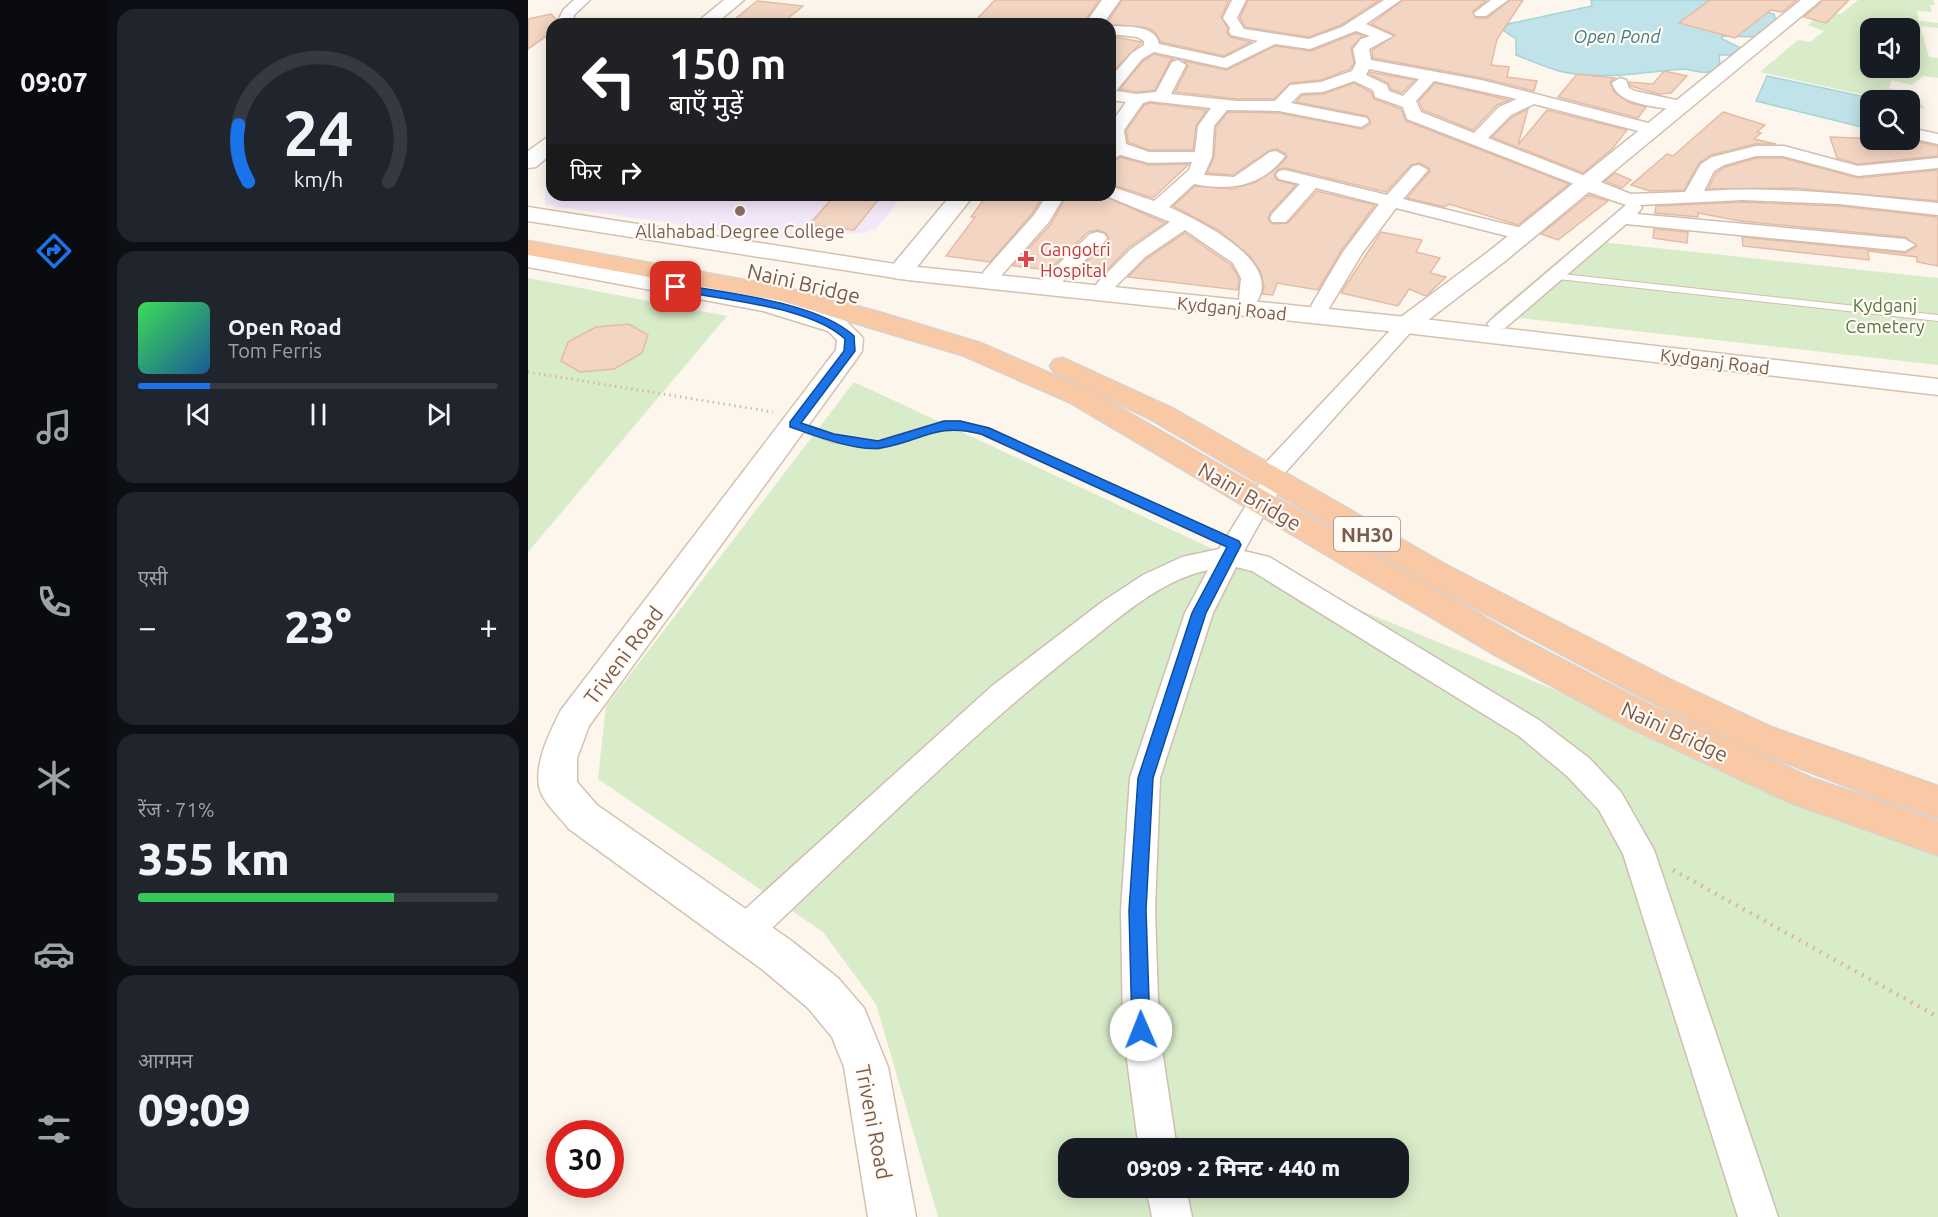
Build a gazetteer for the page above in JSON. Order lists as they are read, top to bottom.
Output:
{
  "streets": {
    "highway": ["Naini Bridge", "NH30"],
    "main road": ["Kydganj Road", "Triveni Road"]
  },
  "water": ["Open Pond"],
  "parks": ["Kydganj Cemetery"],
  "places": {
    "other": ["Allahabad Degree College"],
    "health": ["Gangotri Hospital"]
  },
  "page": {
    "tabs": "09:07",
    "turn": ["150 m", "बाएँ मुड़ें"],
    "then": "फिर",
    "song": ["Open Road", "Tom Ferris"],
    "tile": [
      "एसी",
      ["रेंज · 71%", "355 km"],
      ["आगमन", "09:09"]
    ],
    "heat": ["−", "23°", "+"],
    "limit": "30",
    "trip": "09:09 · 2 मिनट · 440 m",
    "gauge": ["24", "km/h"]
  }
}
